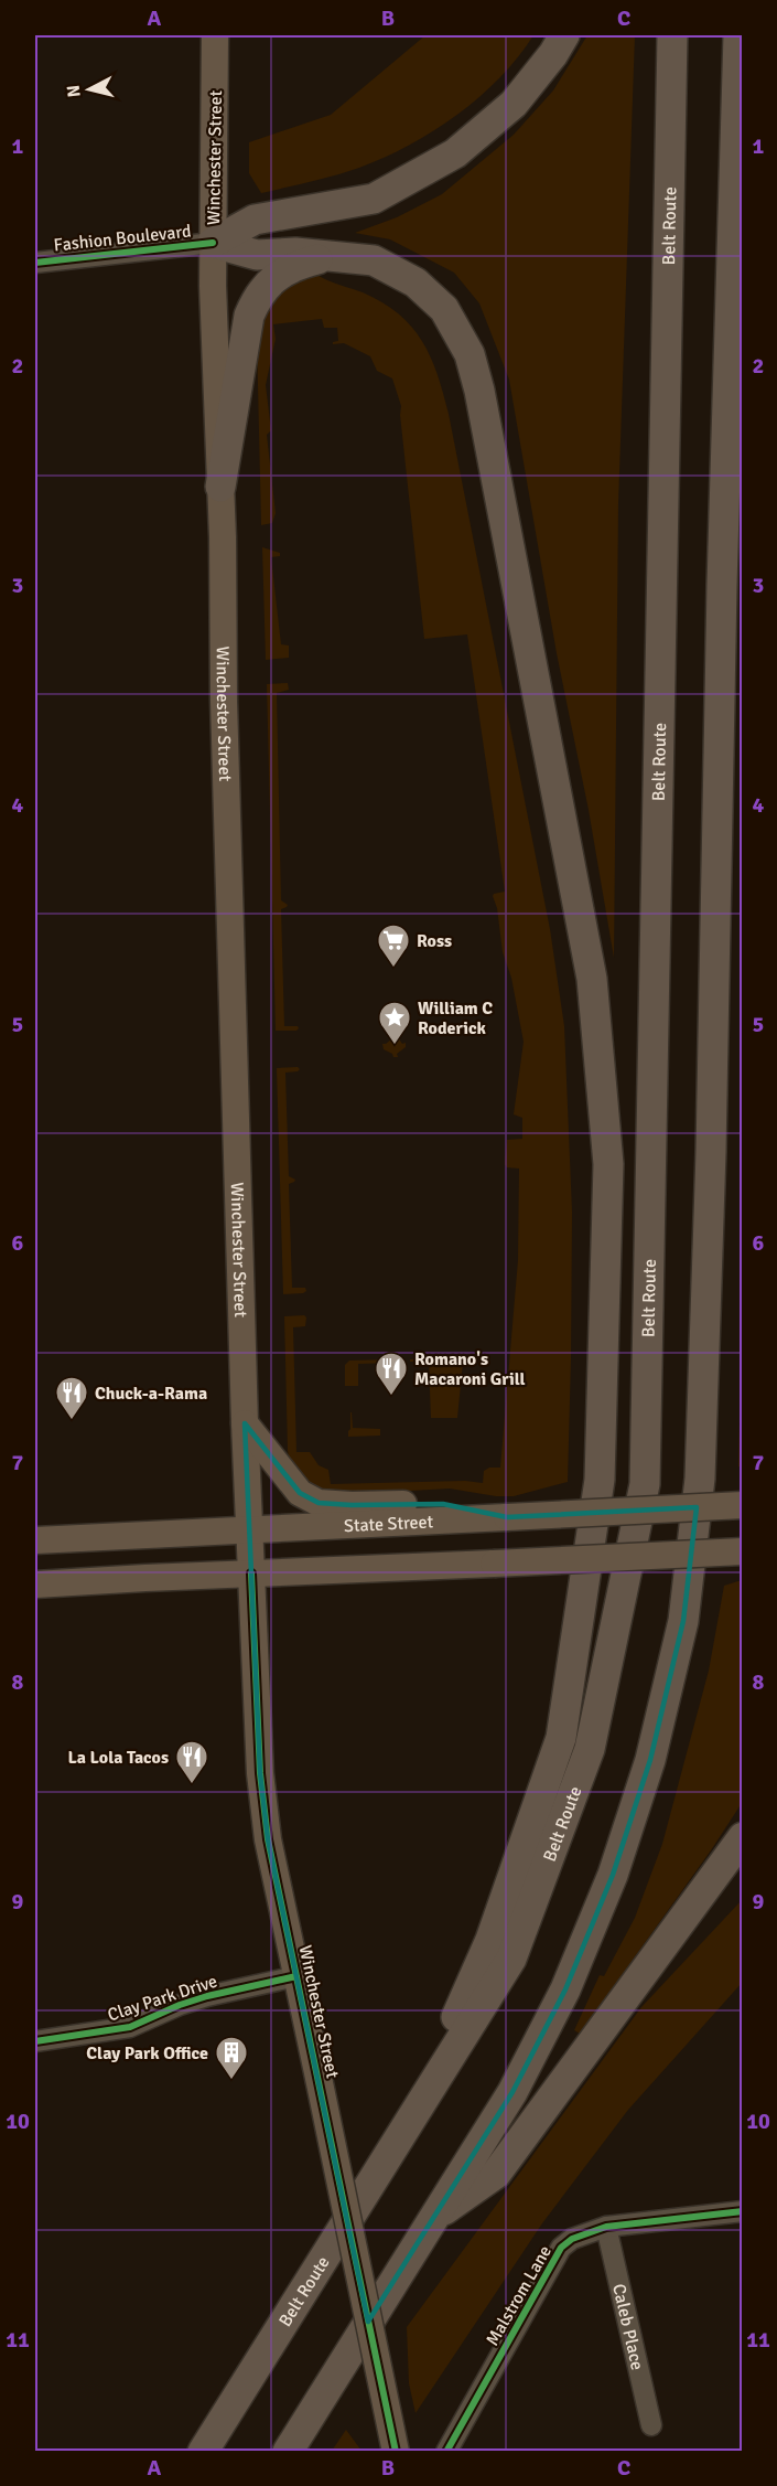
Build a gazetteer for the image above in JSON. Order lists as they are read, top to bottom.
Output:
{
  "streets": {
    "highway": ["Belt Route"],
    "main road": ["Winchester Street", "State Street"],
    "street": [
      "Fashion Boulevard",
      "Clay Park Drive",
      "Malstrom Lane",
      "Caleb Place"
    ]
  },
  "crossings": [
    ["Winchester Street", "Fashion Boulevard"],
    ["Winchester Street", "State Street"],
    ["Winchester Street", "Clay Park Drive"],
    ["Malstrom Lane", "Caleb Place"]
  ],
  "places": {
    "supermarket": ["Ross"],
    "place": ["William C Roderick"],
    "restaurant": ["Romano's Macaroni Grill", "Chuck-a-Rama", "La Lola Tacos"],
    "building": ["Clay Park Office"]
  },
  "north": "left",
  "grid": {
    "columns": ["A", "B", "C"],
    "rows": [
      "1",
      "2",
      "3",
      "4",
      "5",
      "6",
      "7",
      "8",
      "9",
      "10",
      "11"
    ]
  }
}
